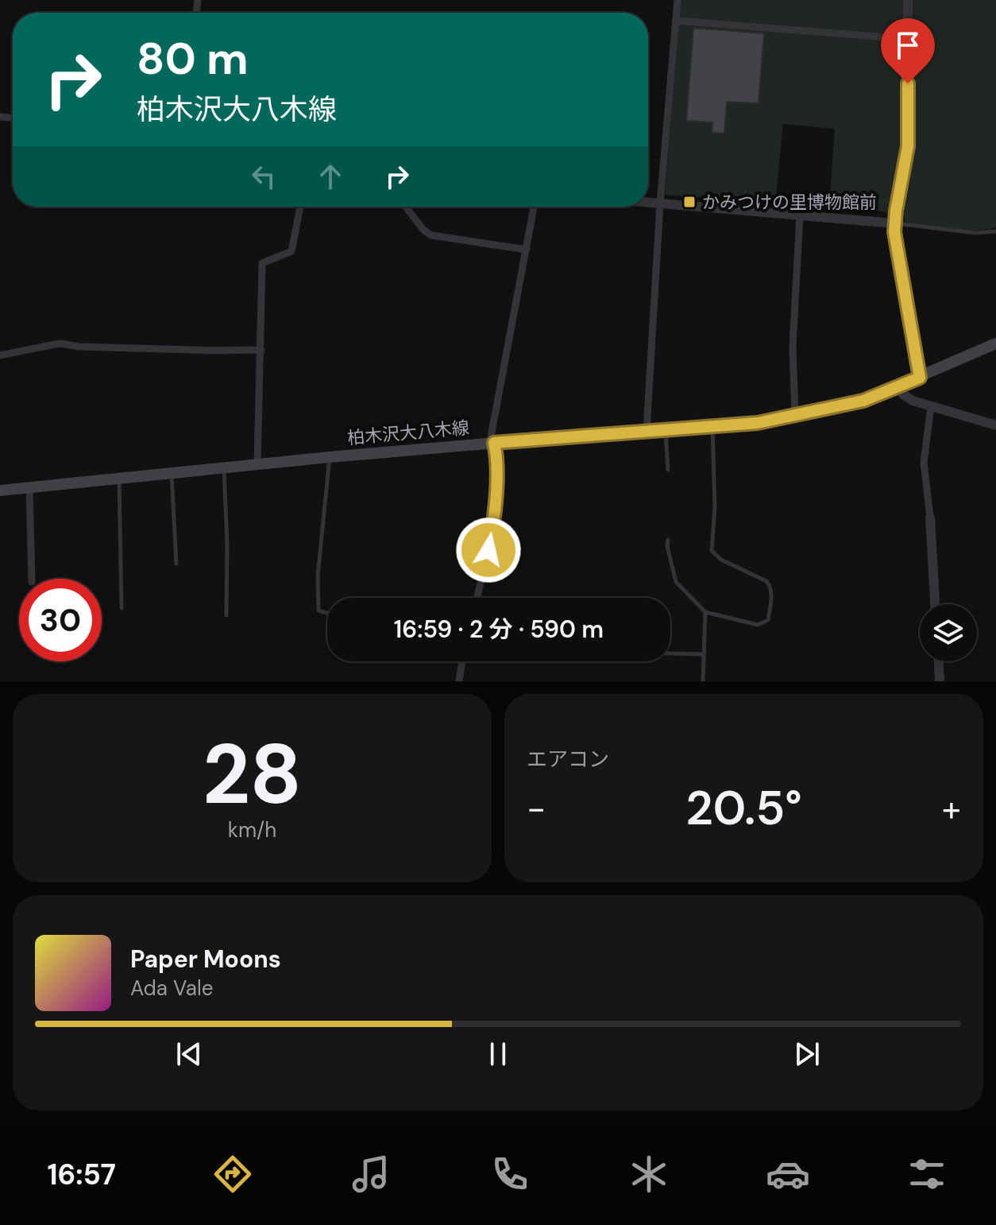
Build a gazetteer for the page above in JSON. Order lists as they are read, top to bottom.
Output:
{
  "streets": {
    "main road": ["柏木沢大八木線"]
  },
  "places": {
    "transit": ["かみつけの里博物館前"]
  },
  "page": {
    "turn": ["80 m", "柏木沢大八木線"],
    "limit": "30",
    "trip": "16:59 · 2 分 · 590 m",
    "tile": [
      ["28", "km/h"],
      "エアコン"
    ],
    "heat": ["−", "20.5°", "+"],
    "song": ["Paper Moons", "Ada Vale"],
    "tabs": "16:57"
  }
}
